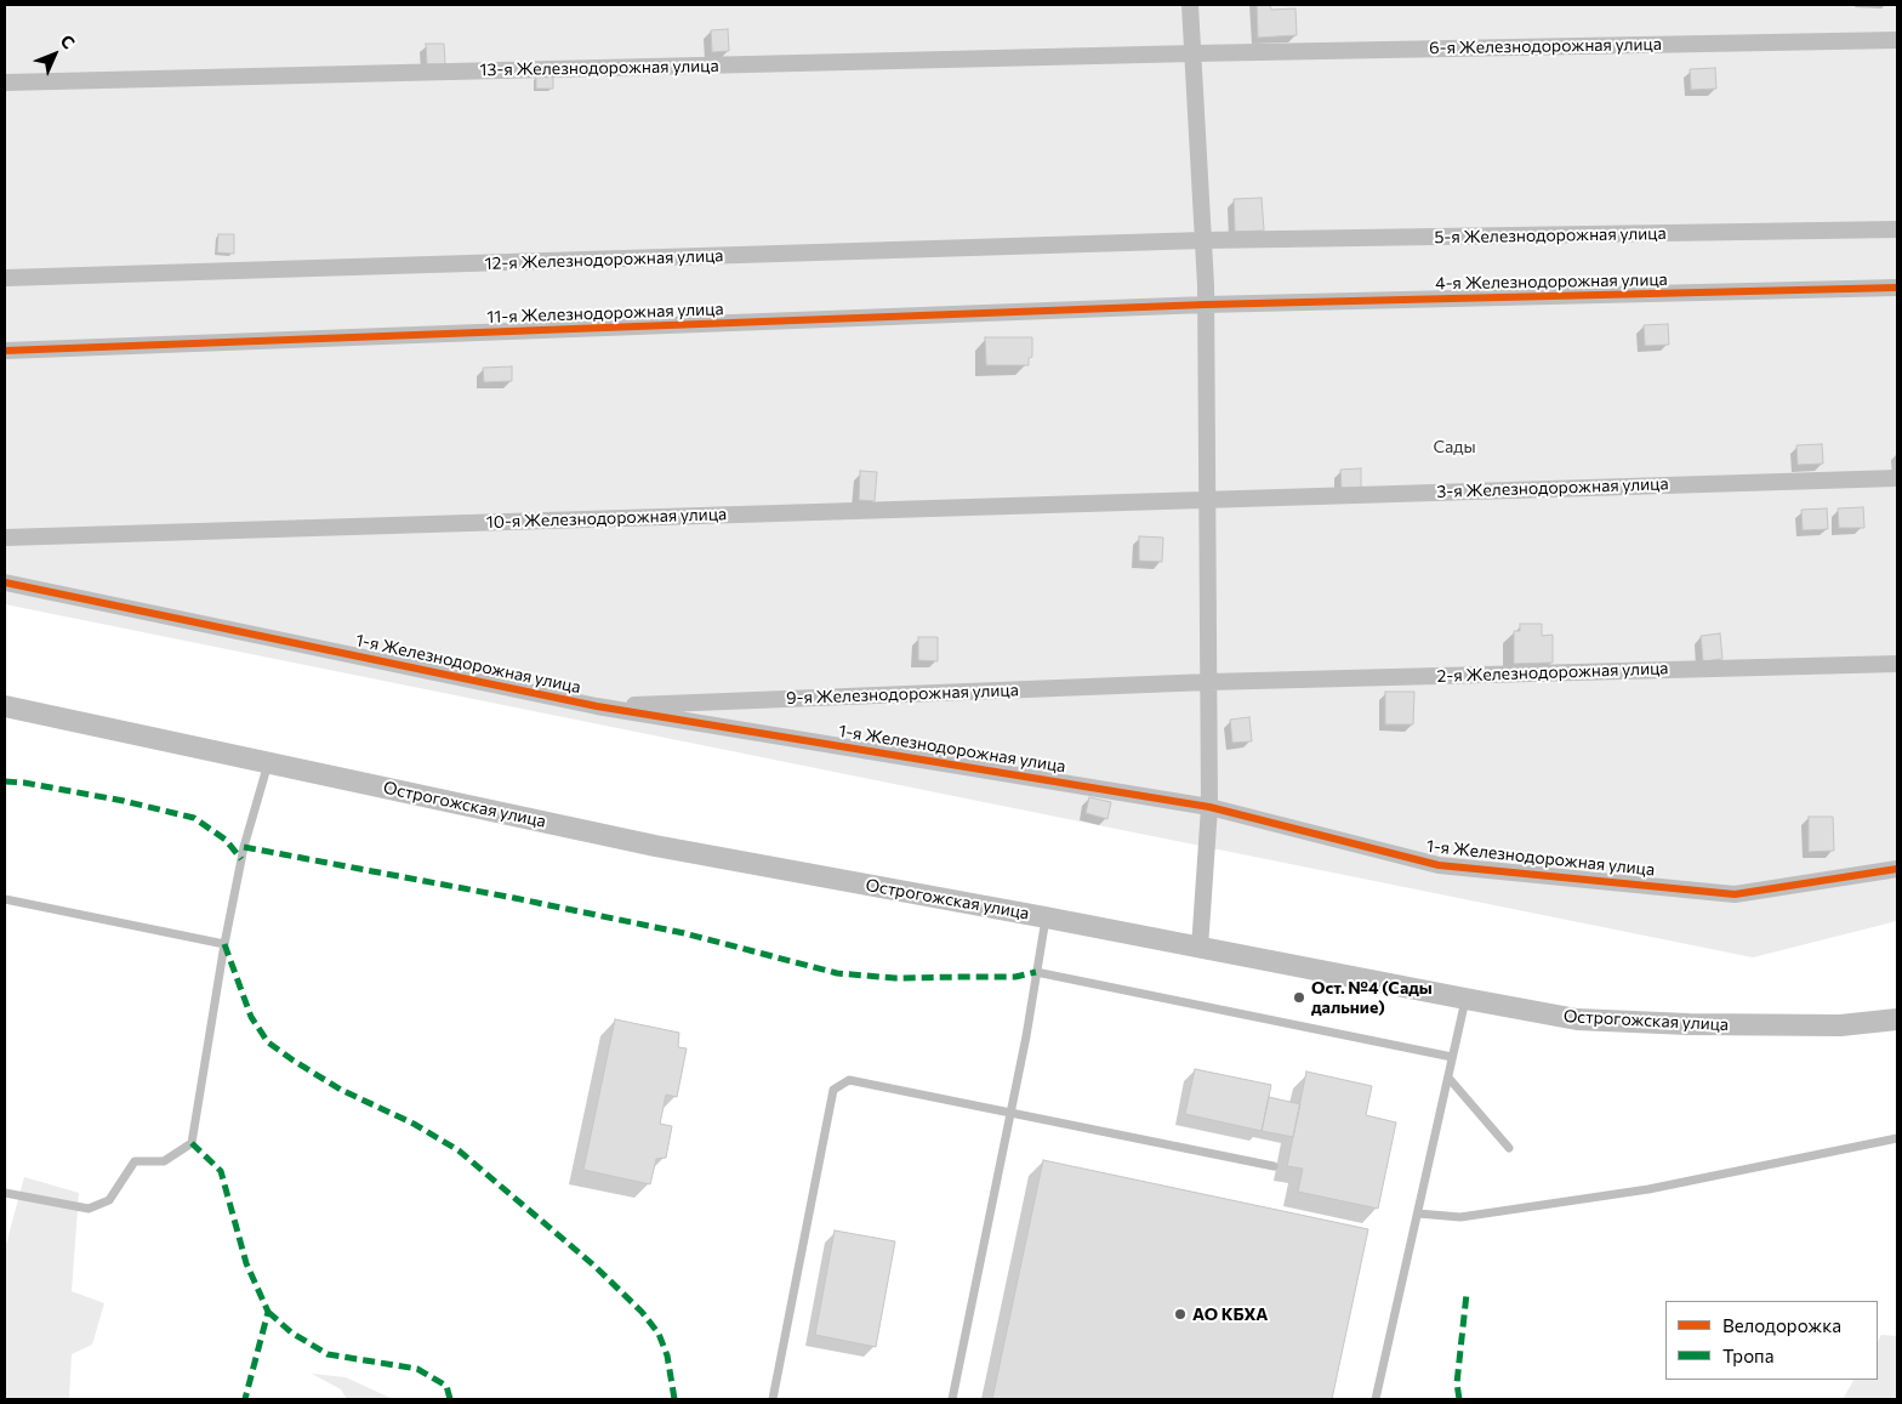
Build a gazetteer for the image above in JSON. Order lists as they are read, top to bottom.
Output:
{
  "streets": {
    "street": [
      "6-я Железнодорожная улица",
      "13-я Железнодорожная улица",
      "5-я Железнодорожная улица",
      "12-я Железнодорожная улица",
      "4-я Железнодорожная улица",
      "11-я Железнодорожная улица",
      "3-я Железнодорожная улица",
      "10-я Железнодорожная улица",
      "1-я Железнодорожная улица",
      "2-я Железнодорожная улица",
      "9-я Железнодорожная улица",
      "Острогожская улица"
    ]
  },
  "crossings": [
    ["6-я Железнодорожная улица", "13-я Железнодорожная улица"],
    ["5-я Железнодорожная улица", "12-я Железнодорожная улица"],
    ["4-я Железнодорожная улица", "11-я Железнодорожная улица"],
    ["3-я Железнодорожная улица", "10-я Железнодорожная улица"],
    ["1-я Железнодорожная улица", "9-я Железнодорожная улица"],
    ["2-я Железнодорожная улица", "9-я Железнодорожная улица"]
  ],
  "parks": ["Сады"],
  "places": ["Ост. №4 (Сады дальние)", "АО КБХА"],
  "legend": ["Велодорожка", "Тропа"],
  "north": "top right"
}
